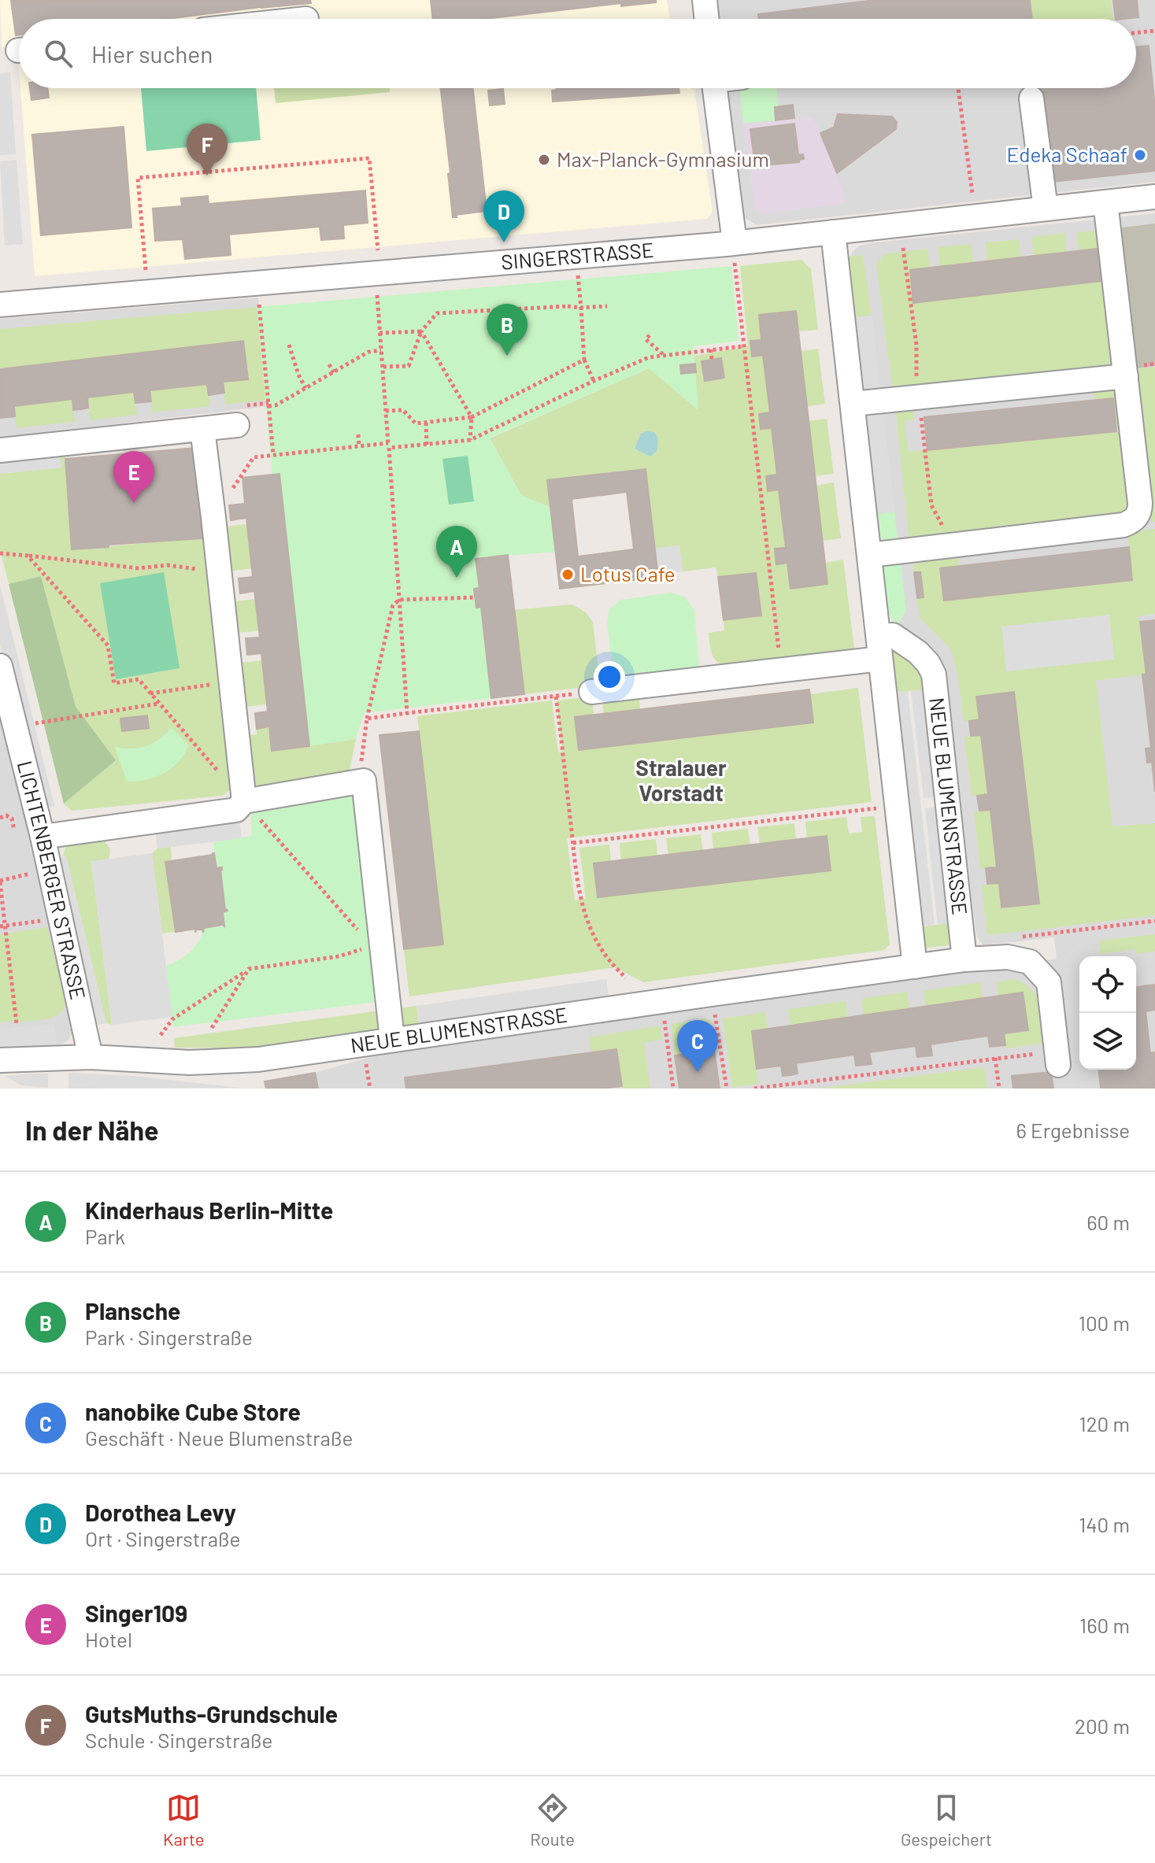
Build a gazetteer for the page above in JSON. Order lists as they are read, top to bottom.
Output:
{
  "streets": {
    "street": ["SINGERSTRASSE", "NEUE BLUMENSTRASSE", "LICHTENBERGER STRASSE"]
  },
  "crossings": [
    ["NEUE BLUMENSTRASSE", "LICHTENBERGER STRASSE"]
  ],
  "districts": ["Stralauer Vorstadt"],
  "places": ["Edeka Schaaf", "Max-Planck-Gymnasium", "Lotus Cafe"],
  "page": {
    "search": "Hier suchen",
    "pins": [
      "F",
      "D",
      "B",
      "E",
      "A",
      "C"
    ],
    "heading": ["In der Nähe", "6 Ergebnisse"],
    "list": [
      {
        "mark": "A",
        "name": "Kinderhaus Berlin-Mitte",
        "note": "Park",
        "value": "60 m"
      },
      {
        "mark": "B",
        "name": "Plansche",
        "note": "Park · Singerstraße",
        "value": "100 m"
      },
      {
        "mark": "C",
        "name": "nanobike Cube Store",
        "note": "Geschäft · Neue Blumenstraße",
        "value": "120 m"
      },
      {
        "mark": "D",
        "name": "Dorothea Levy",
        "note": "Ort · Singerstraße",
        "value": "140 m"
      },
      {
        "mark": "E",
        "name": "Singer109",
        "note": "Hotel",
        "value": "160 m"
      },
      {
        "mark": "F",
        "name": "GutsMuths-Grundschule",
        "note": "Schule · Singerstraße",
        "value": "200 m"
      }
    ],
    "nav": ["Karte", "Route", "Gespeichert"]
  }
}
